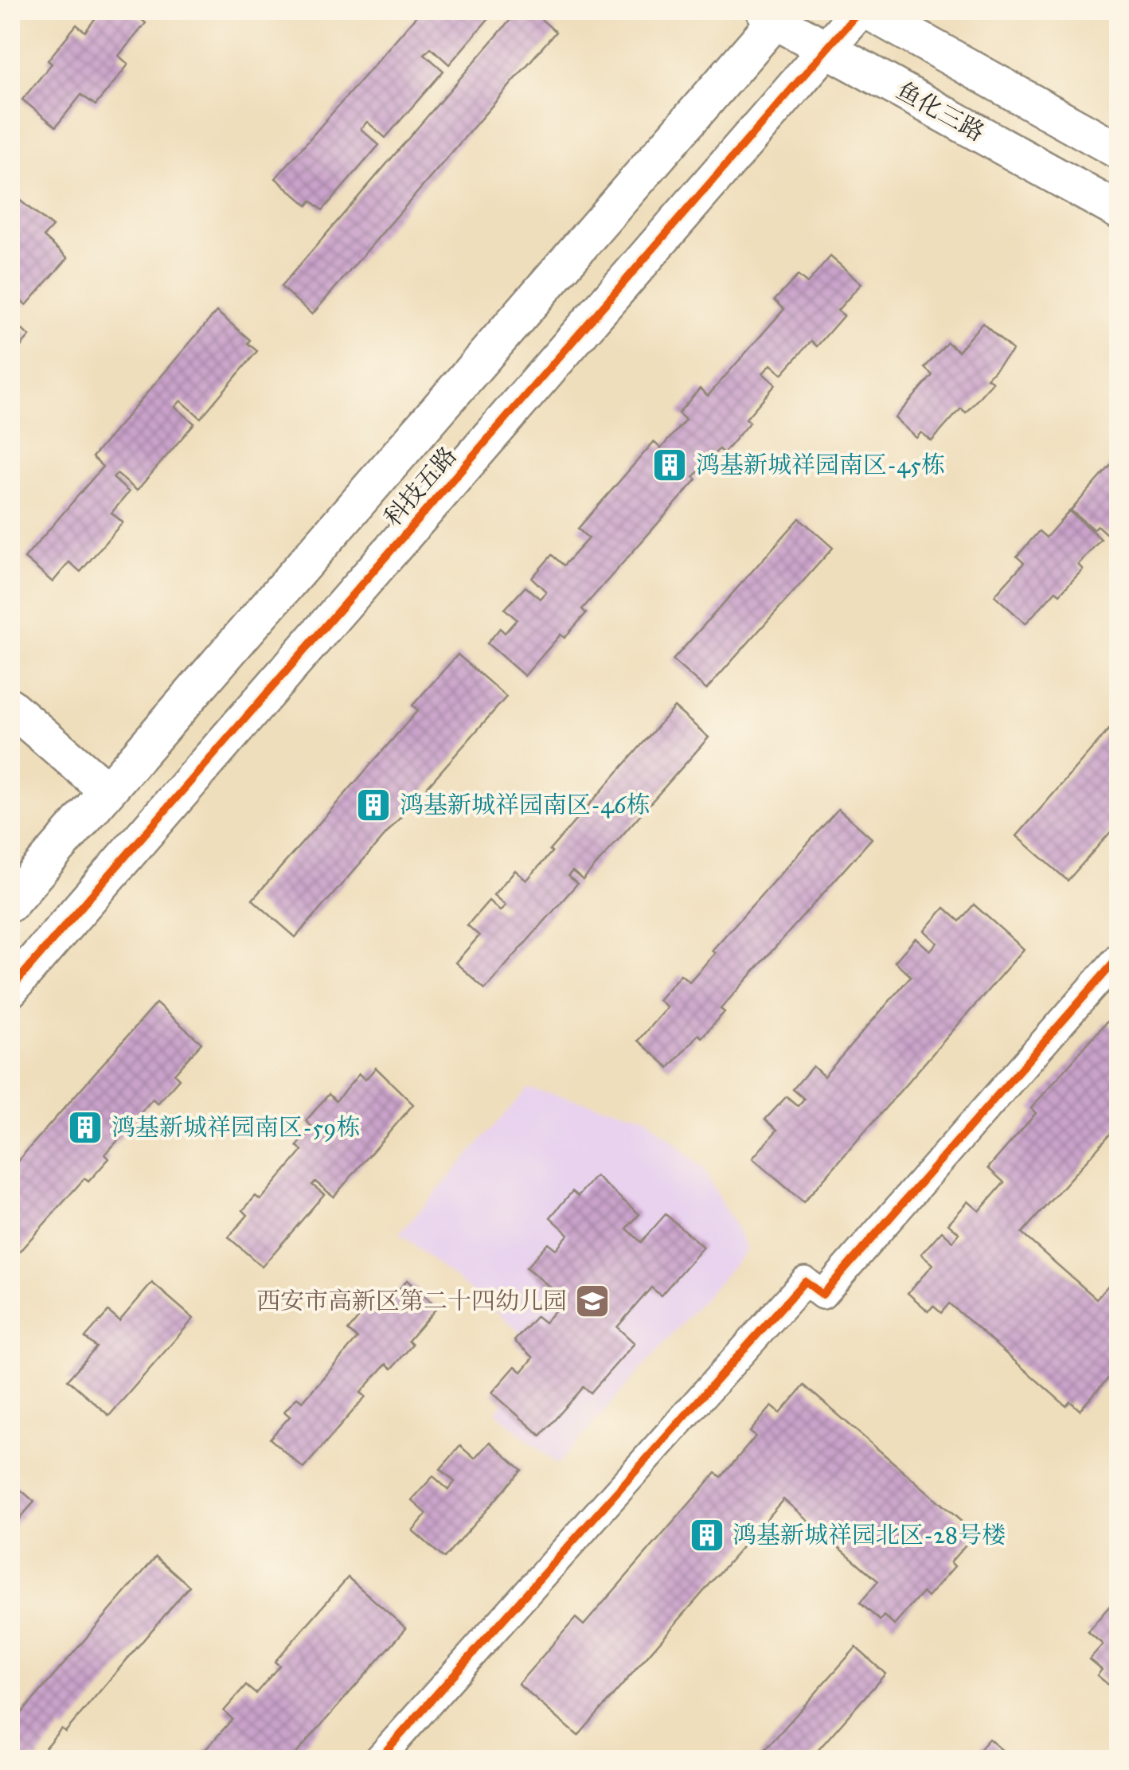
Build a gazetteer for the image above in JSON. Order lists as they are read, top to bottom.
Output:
{
  "streets": {
    "street": ["鱼化三路", "科技五路"]
  },
  "crossings": [
    ["鱼化三路", "科技五路"]
  ],
  "places": {
    "building": [
      "鸿基新城祥园南区-45栋",
      "鸿基新城祥园南区-46栋",
      "鸿基新城祥园南区-59栋",
      "鸿基新城祥园北区-28号楼"
    ],
    "school or university": ["西安市高新区第二十四幼儿园"]
  }
}
